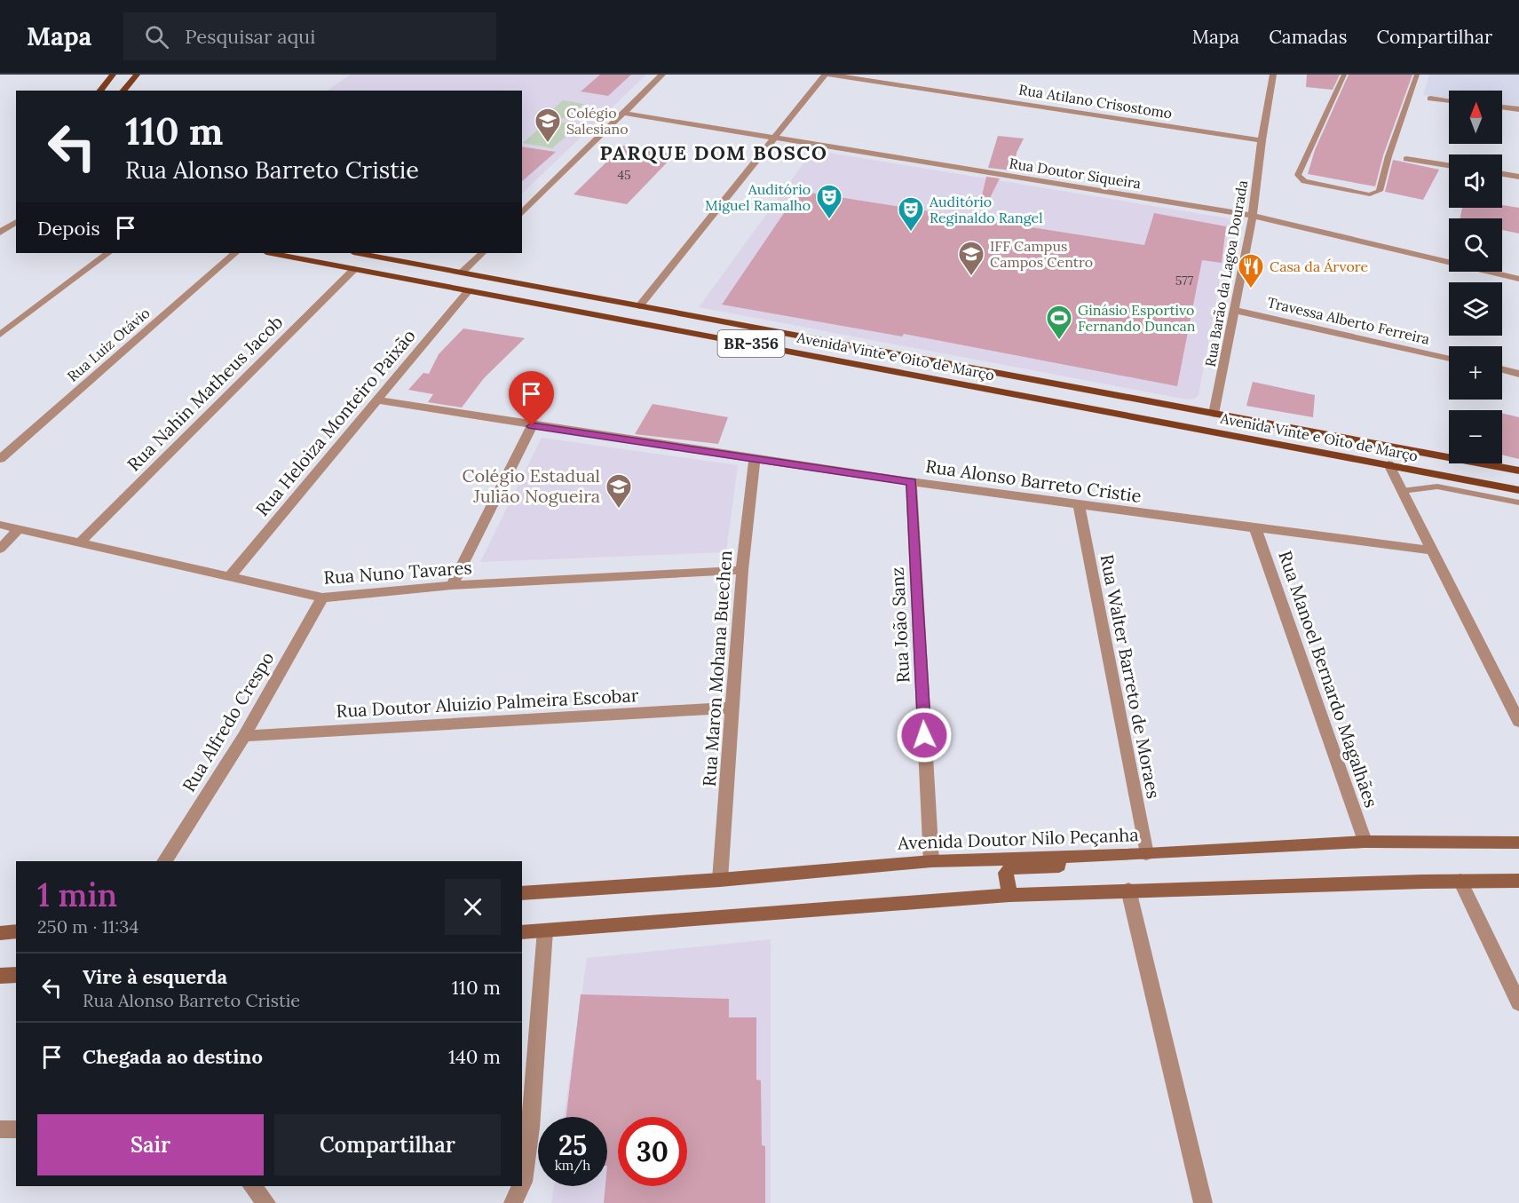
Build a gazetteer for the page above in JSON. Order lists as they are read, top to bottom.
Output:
{
  "streets": {
    "main road": ["BR-356", "Avenida Vinte e Oito de Março", "Avenida Doutor Nilo Peçanha"],
    "street": [
      "Rua Atilano Crisostomo",
      "Rua Doutor Siqueira",
      "Rua Barão da Lagoa Dourada",
      "Travessa Alberto Ferreira",
      "Rua Luiz Otávio",
      "Rua Nahin Matheus Jacob",
      "Rua Heloiza Monteiro Paixão",
      "Rua Alonso Barreto Cristie",
      "Rua Nuno Tavares",
      "Rua João Sanz",
      "Rua Maron Mohana Buechen",
      "Rua Walter Barreto de Moraes",
      "Rua Manoel Bernardo Magalhães",
      "Rua Doutor Aluizio Palmeira Escobar",
      "Rua Alfredo Crespo"
    ]
  },
  "crossings": [
    ["Rua Atilano Crisostomo", "Rua Barão da Lagoa Dourada"],
    ["Rua Doutor Siqueira", "Rua Barão da Lagoa Dourada"],
    ["Rua Barão da Lagoa Dourada", "Travessa Alberto Ferreira"],
    ["Rua Barão da Lagoa Dourada", "Avenida Vinte e Oito de Março"],
    ["Avenida Vinte e Oito de Março", "Rua Nahin Matheus Jacob"],
    ["Avenida Vinte e Oito de Março", "Rua Heloiza Monteiro Paixão"],
    ["Rua Nahin Matheus Jacob", "Rua Nuno Tavares"],
    ["Rua Heloiza Monteiro Paixão", "Rua Alonso Barreto Cristie"],
    ["Rua Heloiza Monteiro Paixão", "Rua Nuno Tavares"],
    ["Rua Alonso Barreto Cristie", "Rua João Sanz"],
    ["Rua Alonso Barreto Cristie", "Rua Maron Mohana Buechen"],
    ["Rua Alonso Barreto Cristie", "Rua Walter Barreto de Moraes"],
    ["Rua Alonso Barreto Cristie", "Rua Manoel Bernardo Magalhães"],
    ["Rua Nuno Tavares", "Rua Maron Mohana Buechen"],
    ["Rua Nuno Tavares", "Rua Alfredo Crespo"],
    ["Rua João Sanz", "Avenida Doutor Nilo Peçanha"],
    ["Rua Maron Mohana Buechen", "Rua Doutor Aluizio Palmeira Escobar"],
    ["Rua Maron Mohana Buechen", "Avenida Doutor Nilo Peçanha"],
    ["Rua Walter Barreto de Moraes", "Avenida Doutor Nilo Peçanha"],
    ["Rua Manoel Bernardo Magalhães", "Avenida Doutor Nilo Peçanha"],
    ["Rua Doutor Aluizio Palmeira Escobar", "Rua Alfredo Crespo"]
  ],
  "districts": ["PARQUE DOM BOSCO"],
  "places": {
    "school or university": ["Colégio Salesiano", "IFF Campus Campos Centro", "Colégio Estadual Julião Nogueira"],
    "theatre": ["Auditório Miguel Ramalho", "Auditório Reginaldo Rangel"],
    "restaurant": ["Casa da Árvore"],
    "sports": ["Ginásio Esportivo Fernando Duncan"]
  },
  "house_numbers": ["45", "577"],
  "north": "top",
  "page": {
    "header": "Mapa",
    "search": "Pesquisar aqui",
    "nav": ["Mapa", "Camadas", "Compartilhar"],
    "map_buttons": ["+", "−"],
    "turn": ["110 m", "Rua Alonso Barreto Cristie"],
    "then": "Depois",
    "heading": ["1 min", "250 m · 11:34"],
    "list": [
      {
        "name": "Vire à esquerda",
        "note": "Rua Alonso Barreto Cristie",
        "value": "110 m"
      },
      {
        "name": "Chegada ao destino",
        "value": "140 m"
      }
    ],
    "buttons": ["Sair", "Compartilhar"],
    "speed": "25 km/h",
    "limit": "30"
  }
}
